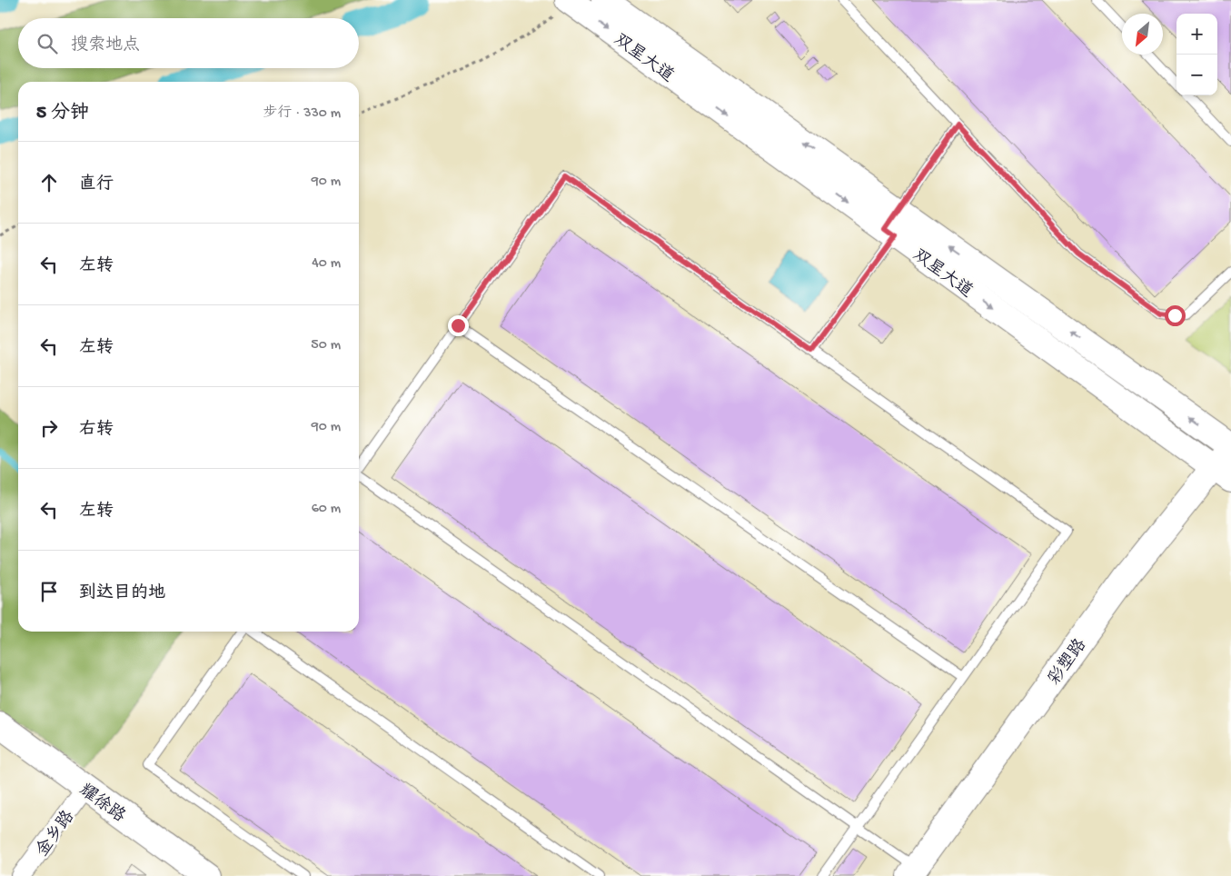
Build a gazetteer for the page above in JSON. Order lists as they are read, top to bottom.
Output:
{
  "streets": {
    "street": [
      "双星大道",
      "彩塑路",
      "耀徐路",
      "金乡路"
    ]
  },
  "crossings": [
    ["双星大道", "彩塑路"],
    ["耀徐路", "金乡路"]
  ],
  "north": "bottom left",
  "page": {
    "map_buttons": ["+", "−"],
    "search": "搜索地点",
    "heading": ["5 分钟", "步行 · 330 m"],
    "list": [
      ["直行", "90 m"],
      ["左转", "40 m"],
      ["左转", "50 m"],
      ["右转", "90 m"],
      ["左转", "60 m"],
      "到达目的地"
    ]
  }
}
